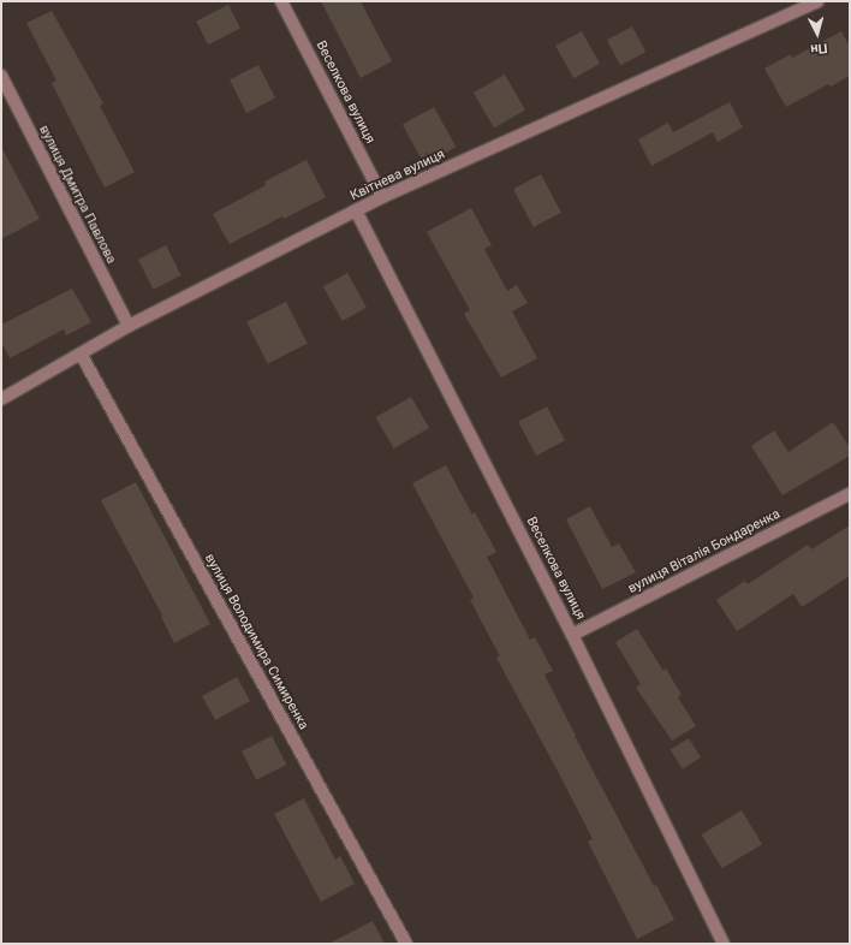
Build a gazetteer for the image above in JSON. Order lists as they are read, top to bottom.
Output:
{
  "streets": {
    "street": [
      "Веселкова вулиця",
      "Квітнева вулиця",
      "вулиця Дмитра Павлова",
      "вулиця Віталія Бондаренка",
      "вулиця Володимира Симиренка"
    ]
  },
  "crossings": [
    ["Веселкова вулиця", "Квітнева вулиця"],
    ["Веселкова вулиця", "вулиця Віталія Бондаренка"],
    ["Квітнева вулиця", "вулиця Дмитра Павлова"],
    ["Квітнева вулиця", "вулиця Володимира Симиренка"]
  ],
  "north": "bottom"
}
